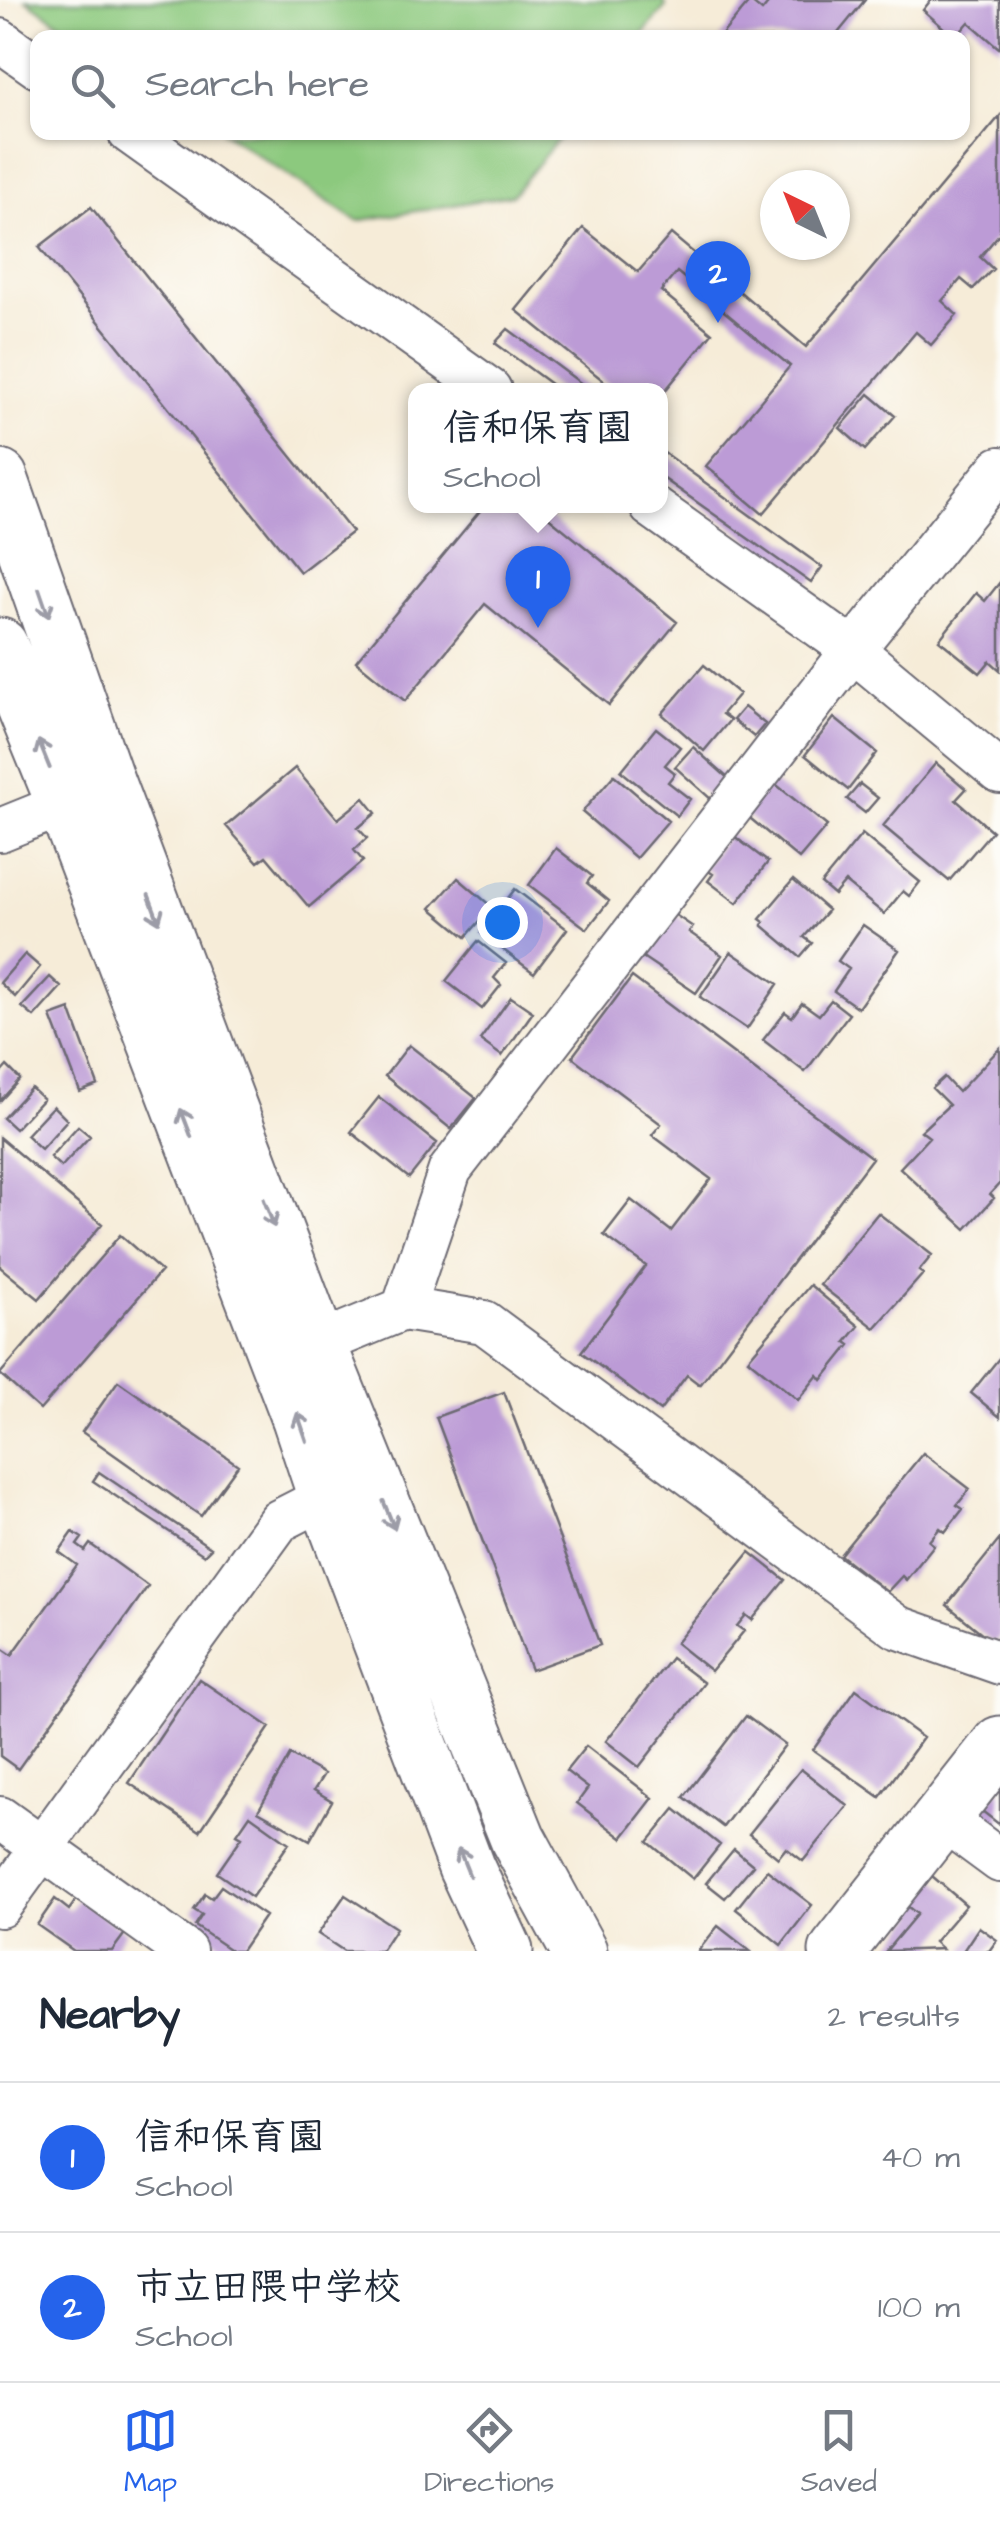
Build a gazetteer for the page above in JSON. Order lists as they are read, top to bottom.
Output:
{
  "north": "top left",
  "page": {
    "search": "Search here",
    "pins": ["2", "1"],
    "popup": ["信和保育園", "School"],
    "heading": ["Nearby", "2 results"],
    "list": [
      {
        "mark": "1",
        "name": "信和保育園",
        "note": "School",
        "value": "40 m"
      },
      {
        "mark": "2",
        "name": "市立田隈中学校",
        "note": "School",
        "value": "100 m"
      }
    ],
    "nav": ["Map", "Directions", "Saved"]
  }
}
